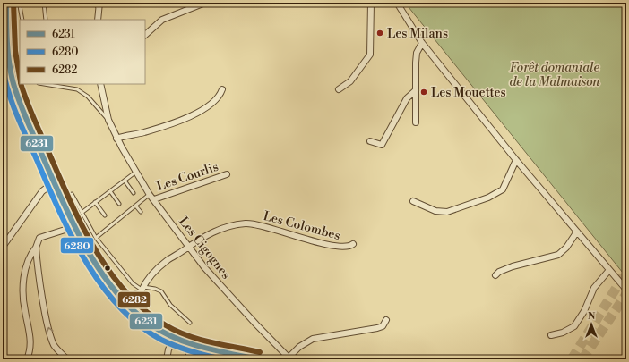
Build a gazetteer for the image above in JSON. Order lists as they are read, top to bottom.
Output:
{
  "streets": {
    "street": ["Les Courlis", "Les Colombes", "Les Cigognes"]
  },
  "crossings": [
    ["Les Courlis", "Les Cigognes"],
    ["Les Colombes", "Les Cigognes"]
  ],
  "parks": ["Forêt domaniale de la Malmaison"],
  "places": ["Les Milans", "Les Mouettes"],
  "lines": ["transit line 6231", "transit line 6282", "transit line 6280"],
  "legend": ["6231", "6280", "6282"],
  "north": "top"
}
